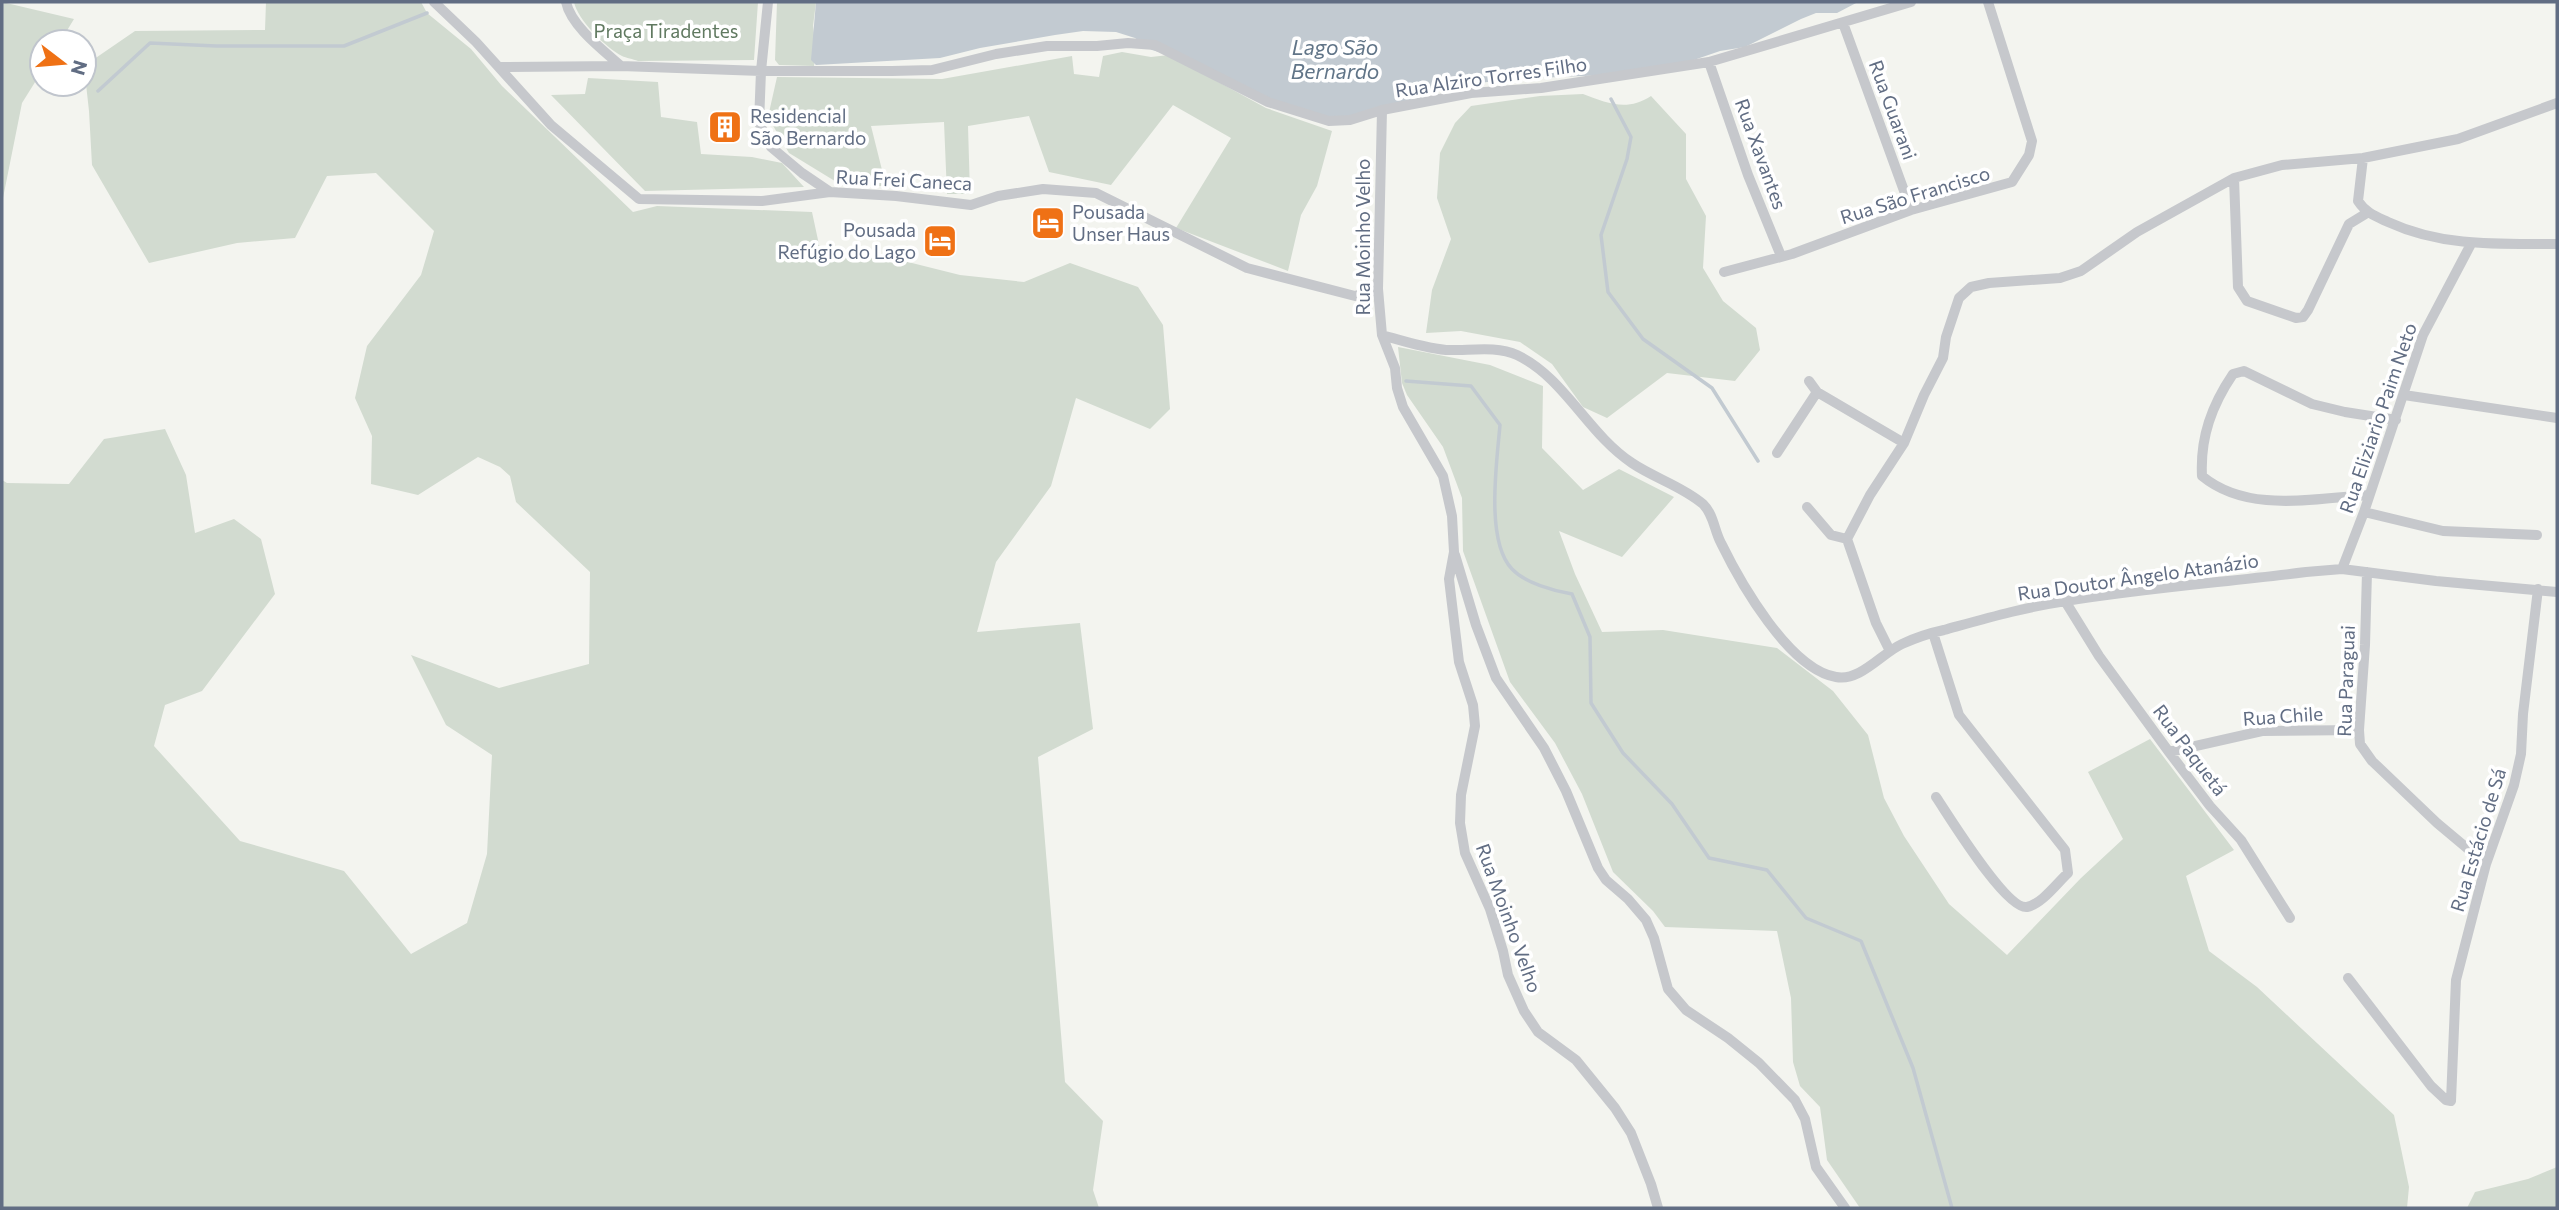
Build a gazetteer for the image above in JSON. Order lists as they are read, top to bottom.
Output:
{
  "streets": {
    "street": [
      "Rua Alziro Torres Filho",
      "Rua Guarani",
      "Rua Xavantes",
      "Rua Frei Caneca",
      "Rua São Francisco",
      "Rua Moinho Velho",
      "Rua Eliziario Paim Neto",
      "Rua Doutor Ângelo Atanázio",
      "Rua Paraguai",
      "Rua Chile",
      "Rua Paquetá",
      "Rua Estácio de Sá"
    ]
  },
  "crossings": [
    ["Rua Alziro Torres Filho", "Rua Guarani"],
    ["Rua Alziro Torres Filho", "Rua Xavantes"],
    ["Rua Alziro Torres Filho", "Rua Frei Caneca"],
    ["Rua Alziro Torres Filho", "Rua Moinho Velho"],
    ["Rua Guarani", "Rua São Francisco"],
    ["Rua Xavantes", "Rua São Francisco"],
    ["Rua Frei Caneca", "Rua Moinho Velho"],
    ["Rua Moinho Velho", "Rua Doutor Ângelo Atanázio"],
    ["Rua Eliziario Paim Neto", "Rua Doutor Ângelo Atanázio"],
    ["Rua Doutor Ângelo Atanázio", "Rua Paraguai"],
    ["Rua Doutor Ângelo Atanázio", "Rua Paquetá"],
    ["Rua Doutor Ângelo Atanázio", "Rua Estácio de Sá"],
    ["Rua Paraguai", "Rua Chile"],
    ["Rua Paraguai", "Rua Estácio de Sá"],
    ["Rua Chile", "Rua Paquetá"]
  ],
  "water": ["Lago São Bernardo"],
  "parks": ["Praça Tiradentes"],
  "places": {
    "building": ["Residencial São Bernardo"],
    "hotel": ["Pousada Unser Haus", "Pousada Refúgio do Lago"]
  },
  "north": "right"
}
